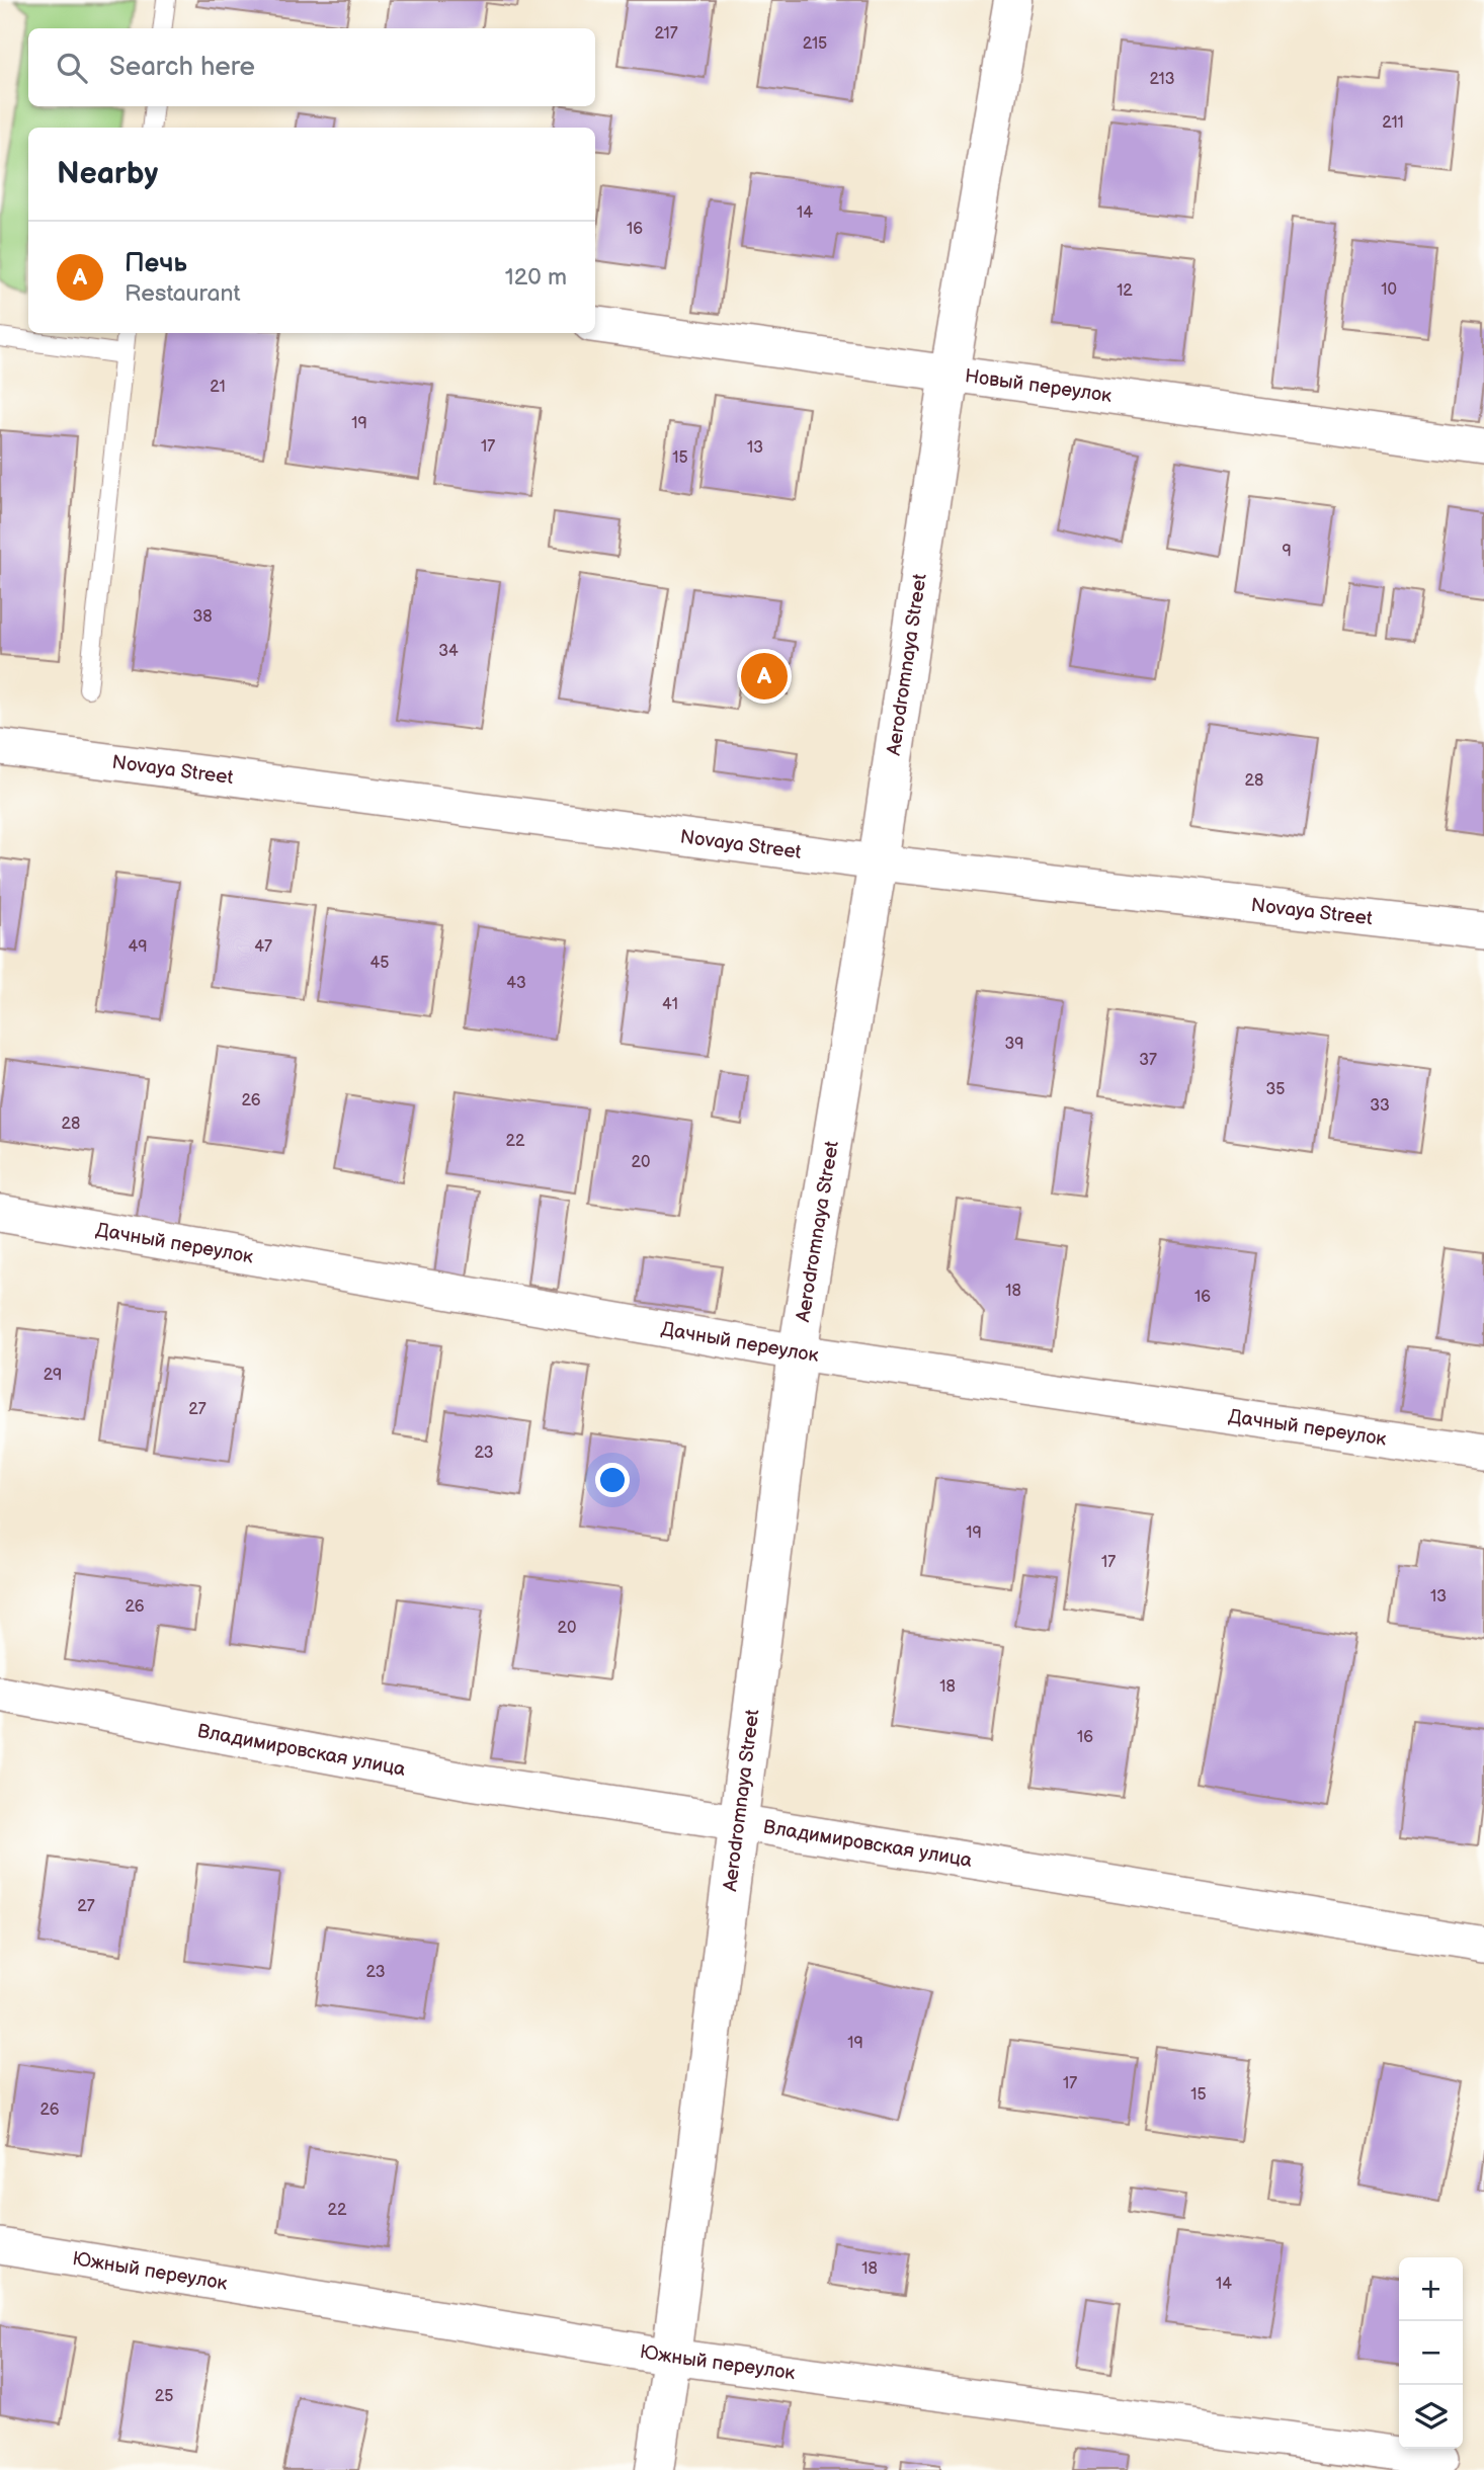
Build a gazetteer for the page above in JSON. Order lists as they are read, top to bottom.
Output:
{
  "streets": {
    "street": [
      "Новый переулок",
      "Aerodromnaya Street",
      "Novaya Street",
      "Дачный переулок",
      "Владимировская улица",
      "Южный переулок"
    ]
  },
  "crossings": [
    ["Новый переулок", "Aerodromnaya Street"],
    ["Aerodromnaya Street", "Novaya Street"],
    ["Aerodromnaya Street", "Дачный переулок"],
    ["Aerodromnaya Street", "Владимировская улица"],
    ["Aerodromnaya Street", "Южный переулок"]
  ],
  "house_numbers": [
    "217",
    "215",
    "213",
    "211",
    "14",
    "16",
    "10",
    "12",
    "21",
    "19",
    "17",
    "13",
    "15",
    "9",
    "38",
    "34",
    "28",
    "49",
    "47",
    "45",
    "43",
    "41",
    "39",
    "37",
    "35",
    "26",
    "33",
    "28",
    "22",
    "20",
    "18",
    "16",
    "29",
    "27",
    "23",
    "19",
    "17",
    "13",
    "26",
    "20",
    "18",
    "16",
    "27",
    "23",
    "19",
    "17",
    "15",
    "26",
    "22",
    "18",
    "14",
    "25"
  ],
  "page": {
    "search": "Search here",
    "heading": "Nearby",
    "list": [
      {
        "mark": "A",
        "name": "Печь",
        "note": "Restaurant",
        "value": "120 m"
      }
    ],
    "pins": "A",
    "map_buttons": ["+", "−"]
  }
}
